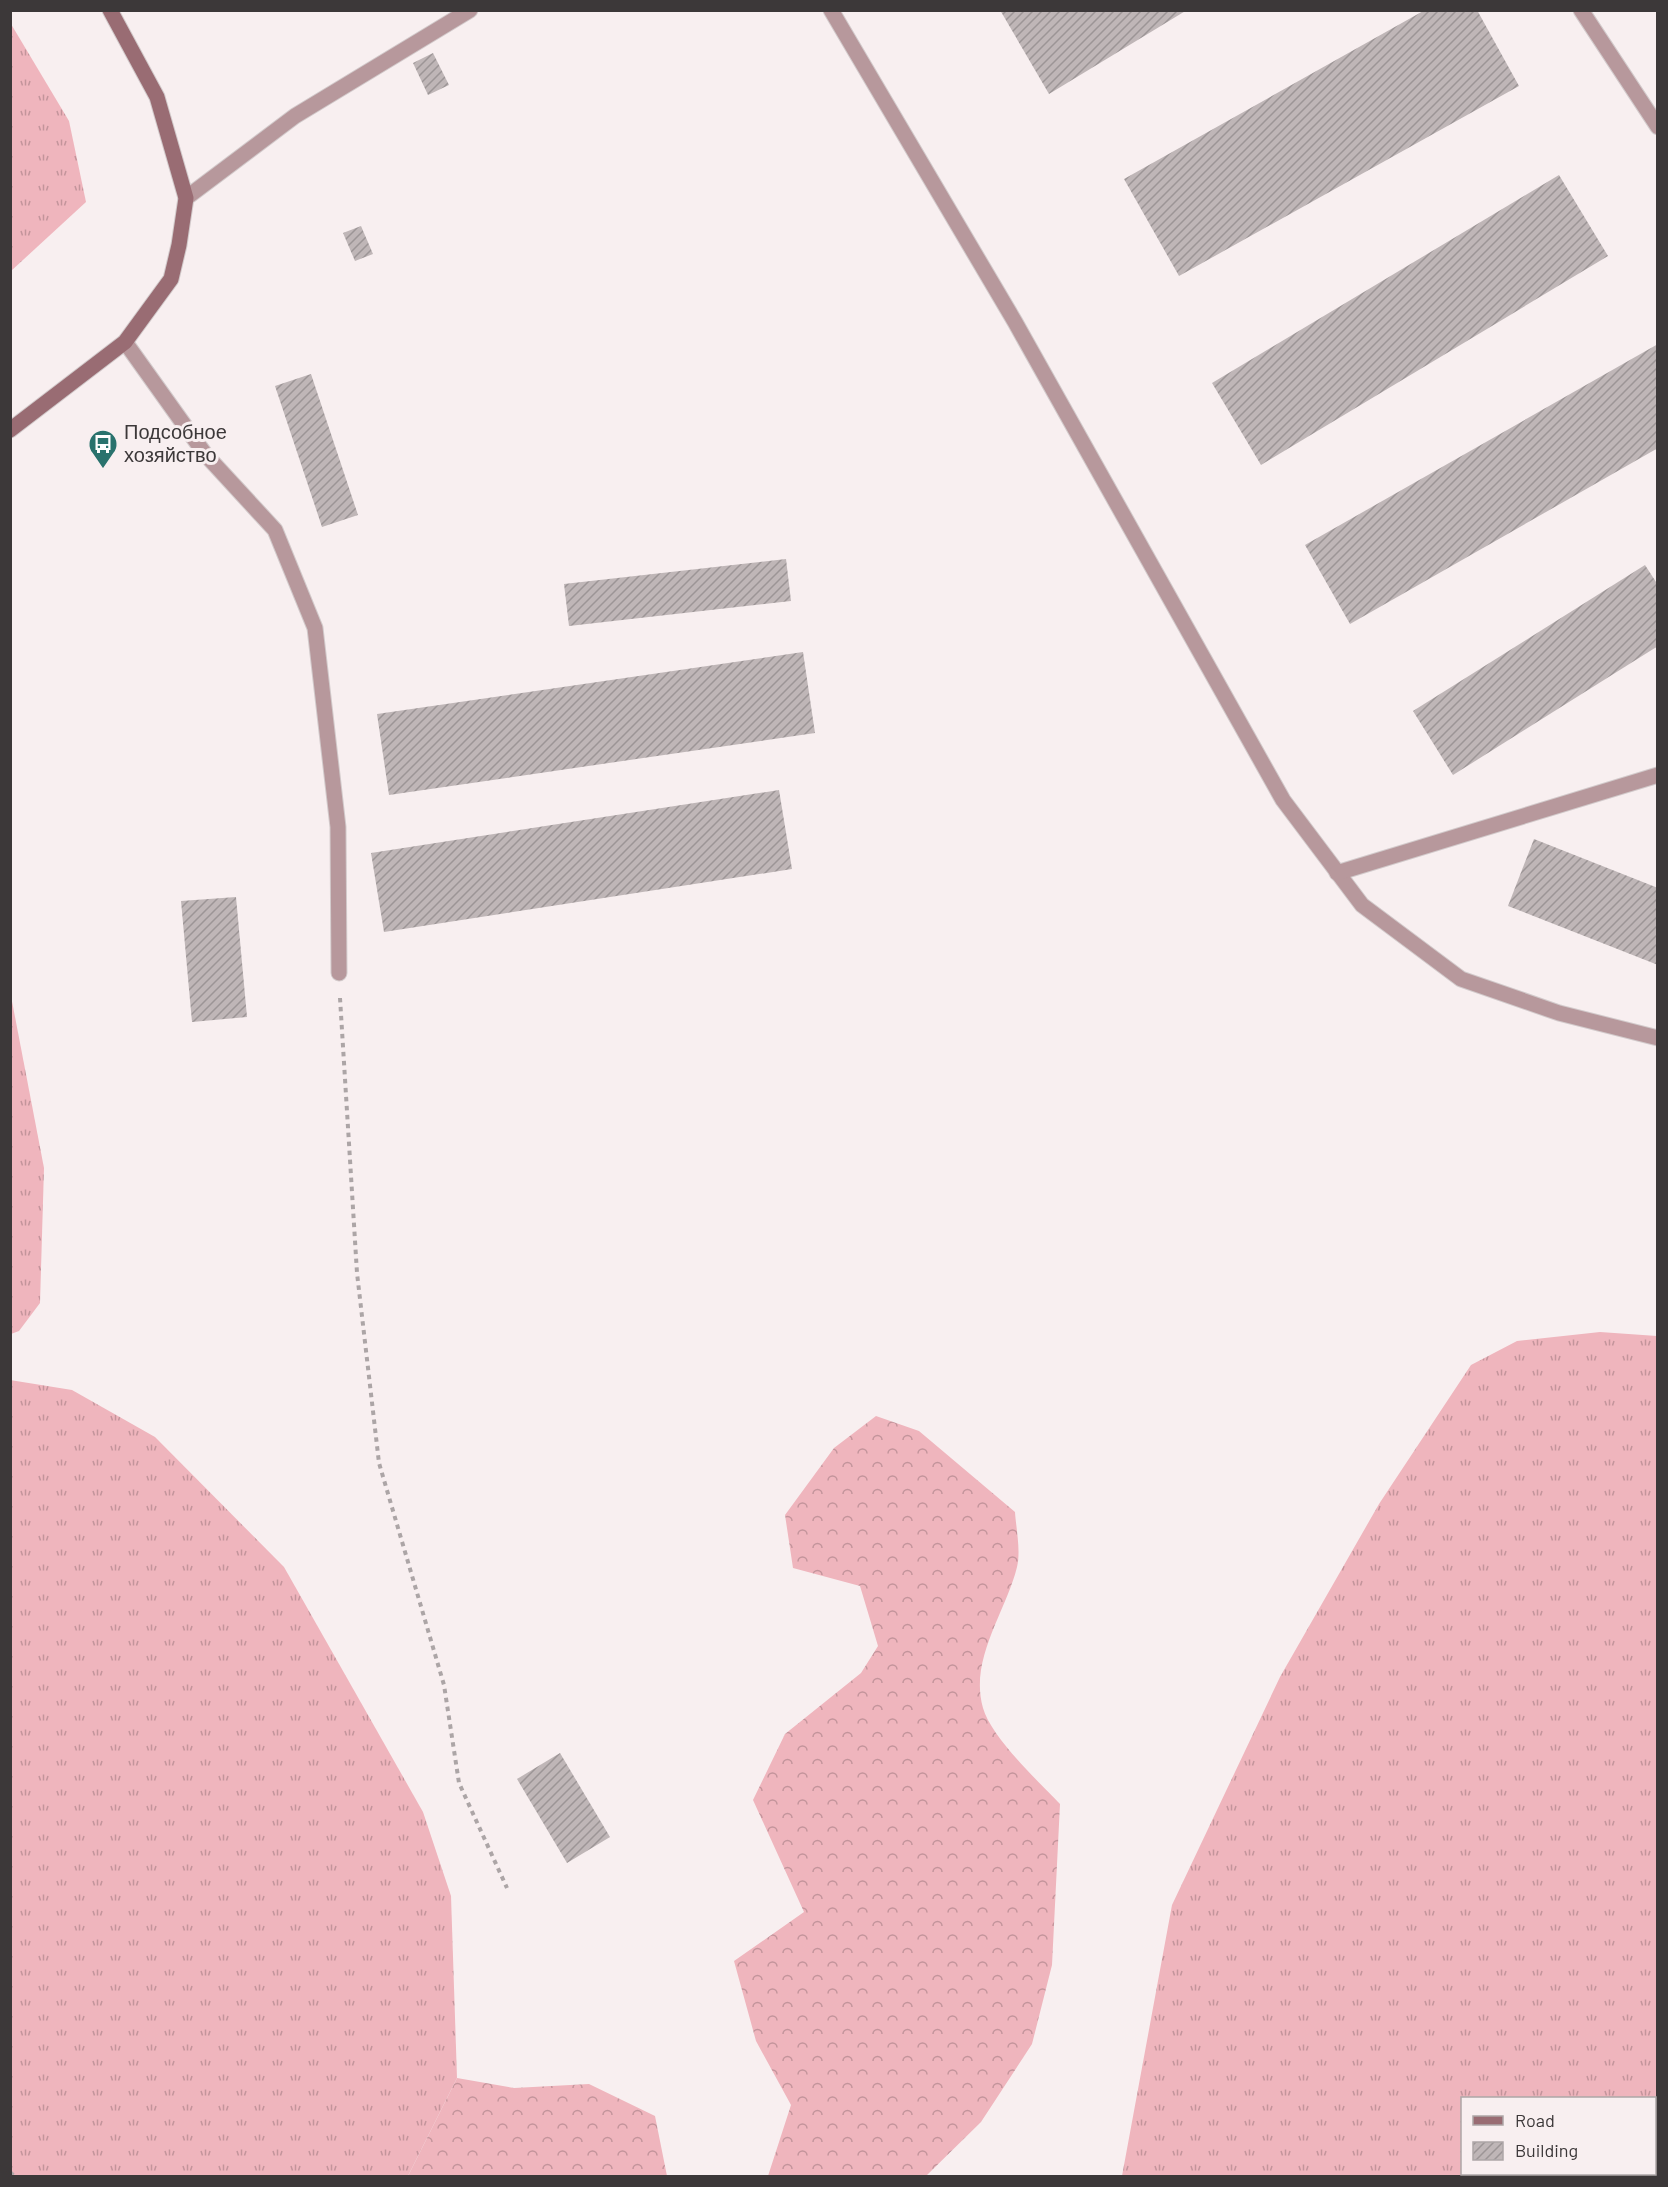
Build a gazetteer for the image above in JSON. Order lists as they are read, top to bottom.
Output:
{
  "places": {
    "bus stop": ["Подсобное хозяйство"]
  },
  "legend": ["Road", "Building"]
}
